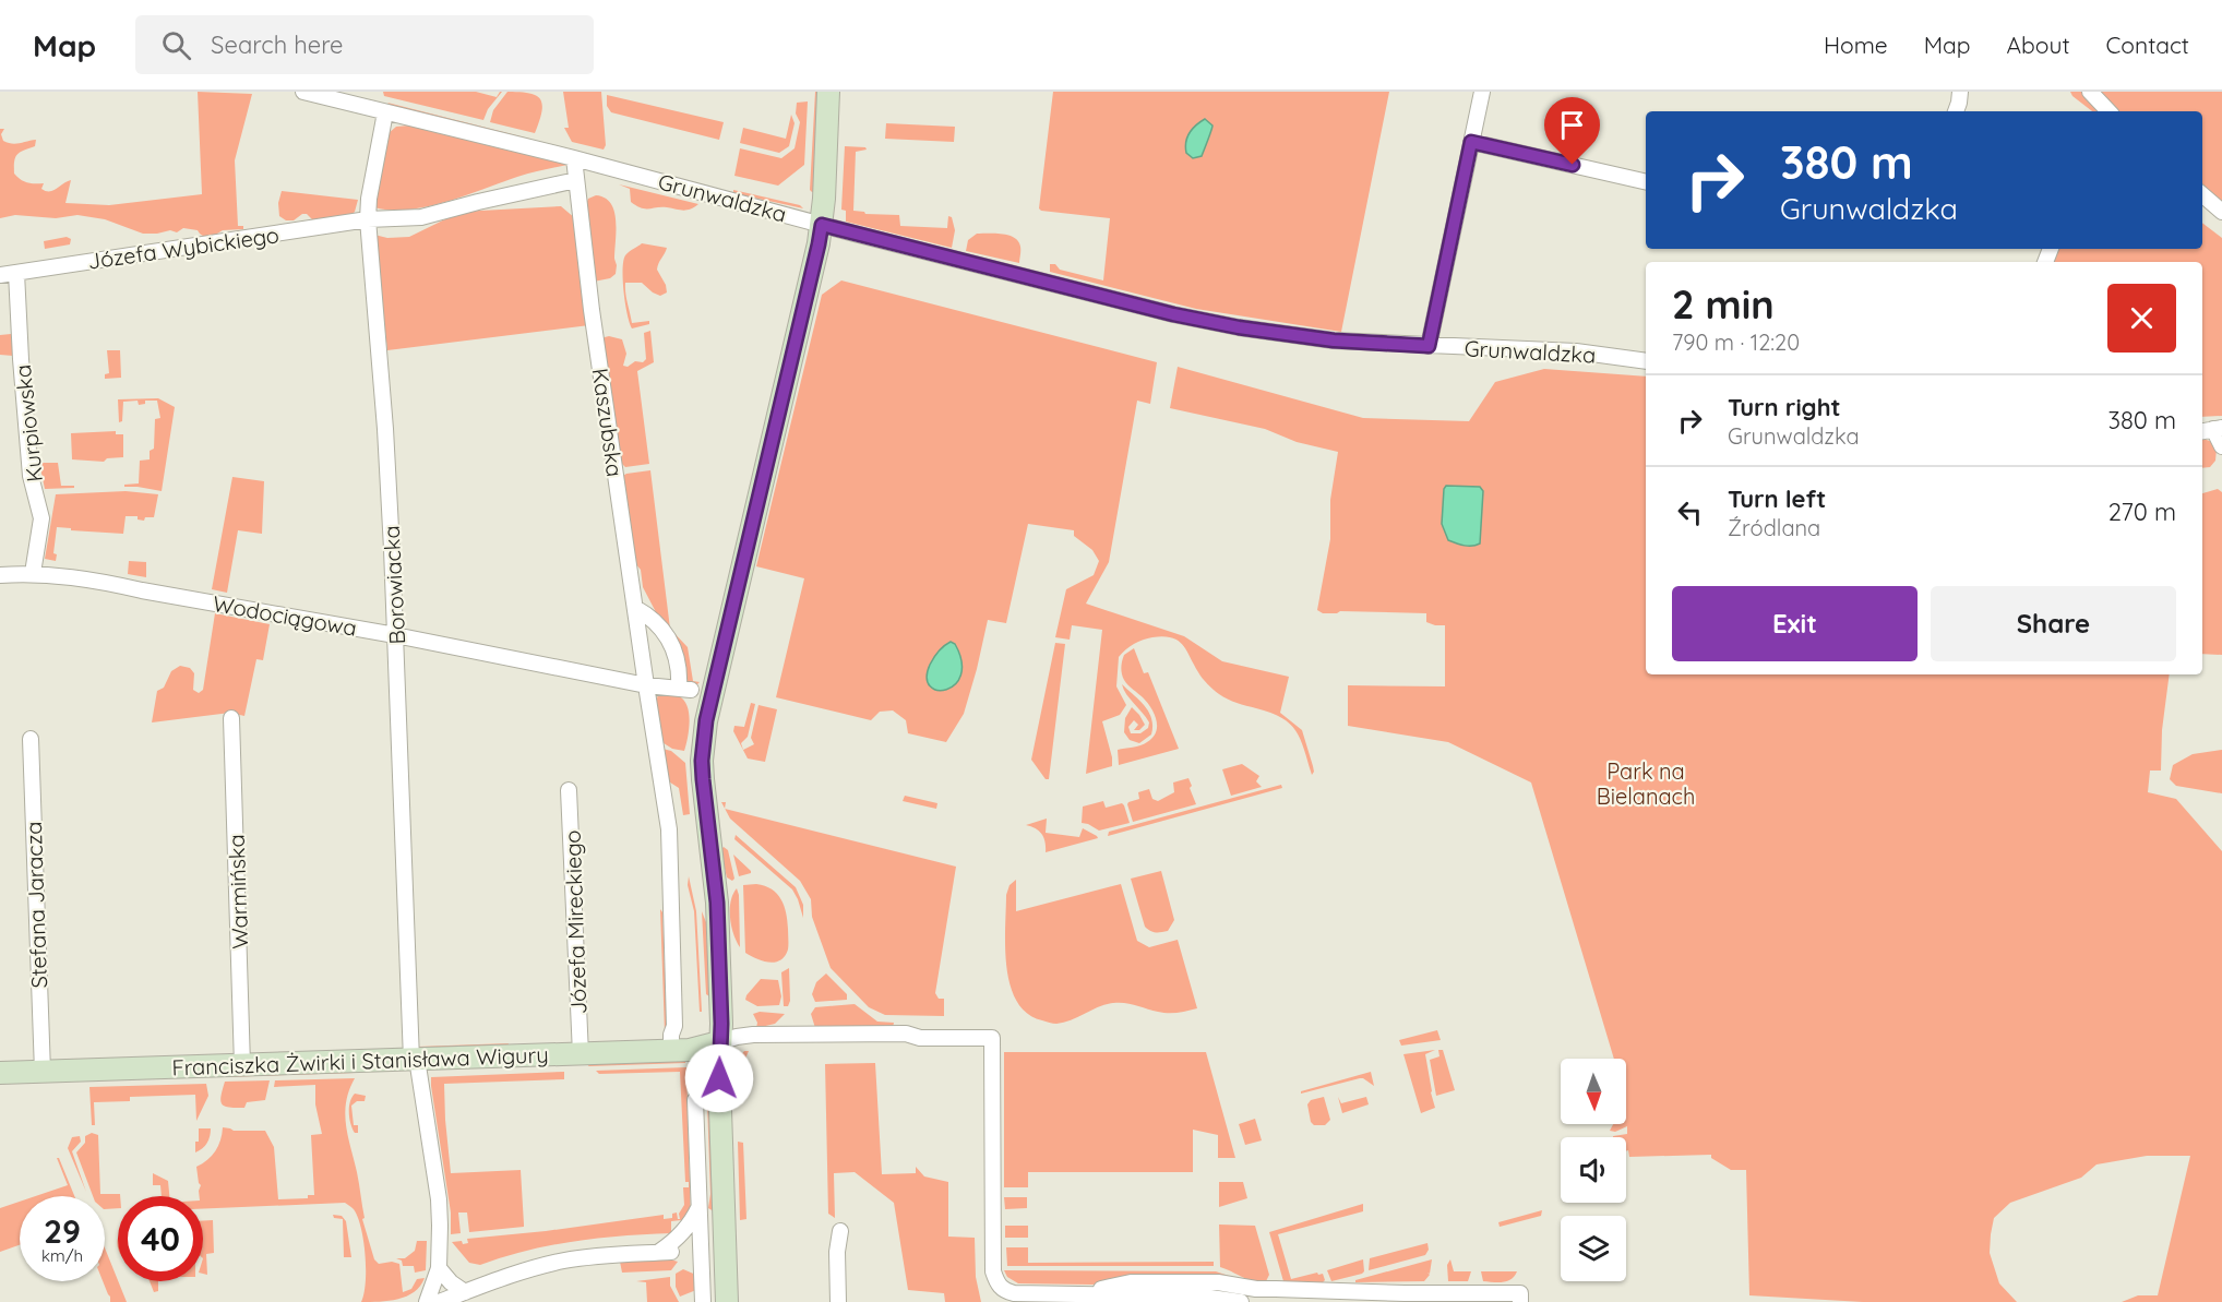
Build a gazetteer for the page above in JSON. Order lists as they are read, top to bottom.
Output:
{
  "streets": {
    "street": [
      "Grunwaldzka",
      "Józefa Wybickiego",
      "Kaszubska",
      "Kurpiowska",
      "Borowiacka",
      "Wodociągowa",
      "Warmińska",
      "Stefana Jaracza",
      "Józefa Mireckiego",
      "Franciszka Żwirki i Stanisława Wigury"
    ]
  },
  "crossings": [
    ["Grunwaldzka", "Kaszubska"],
    ["Grunwaldzka", "Borowiacka"],
    ["Józefa Wybickiego", "Kaszubska"],
    ["Józefa Wybickiego", "Kurpiowska"],
    ["Józefa Wybickiego", "Borowiacka"],
    ["Kaszubska", "Wodociągowa"],
    ["Kaszubska", "Franciszka Żwirki i Stanisława Wigury"],
    ["Kurpiowska", "Wodociągowa"],
    ["Borowiacka", "Wodociągowa"],
    ["Borowiacka", "Franciszka Żwirki i Stanisława Wigury"],
    ["Warmińska", "Franciszka Żwirki i Stanisława Wigury"],
    ["Stefana Jaracza", "Franciszka Żwirki i Stanisława Wigury"],
    ["Józefa Mireckiego", "Franciszka Żwirki i Stanisława Wigury"]
  ],
  "parks": ["Park na Bielanach"],
  "north": "bottom",
  "page": {
    "header": "Map",
    "search": "Search here",
    "nav": [
      "Home",
      "Map",
      "About",
      "Contact"
    ],
    "turn": ["380 m", "Grunwaldzka"],
    "heading": ["2 min", "790 m · 12:20"],
    "list": [
      {
        "name": "Turn right",
        "note": "Grunwaldzka",
        "value": "380 m"
      },
      {
        "name": "Turn left",
        "note": "Źródlana",
        "value": "270 m"
      }
    ],
    "buttons": ["Exit", "Share"],
    "speed": "29 km/h",
    "limit": "40"
  }
}
